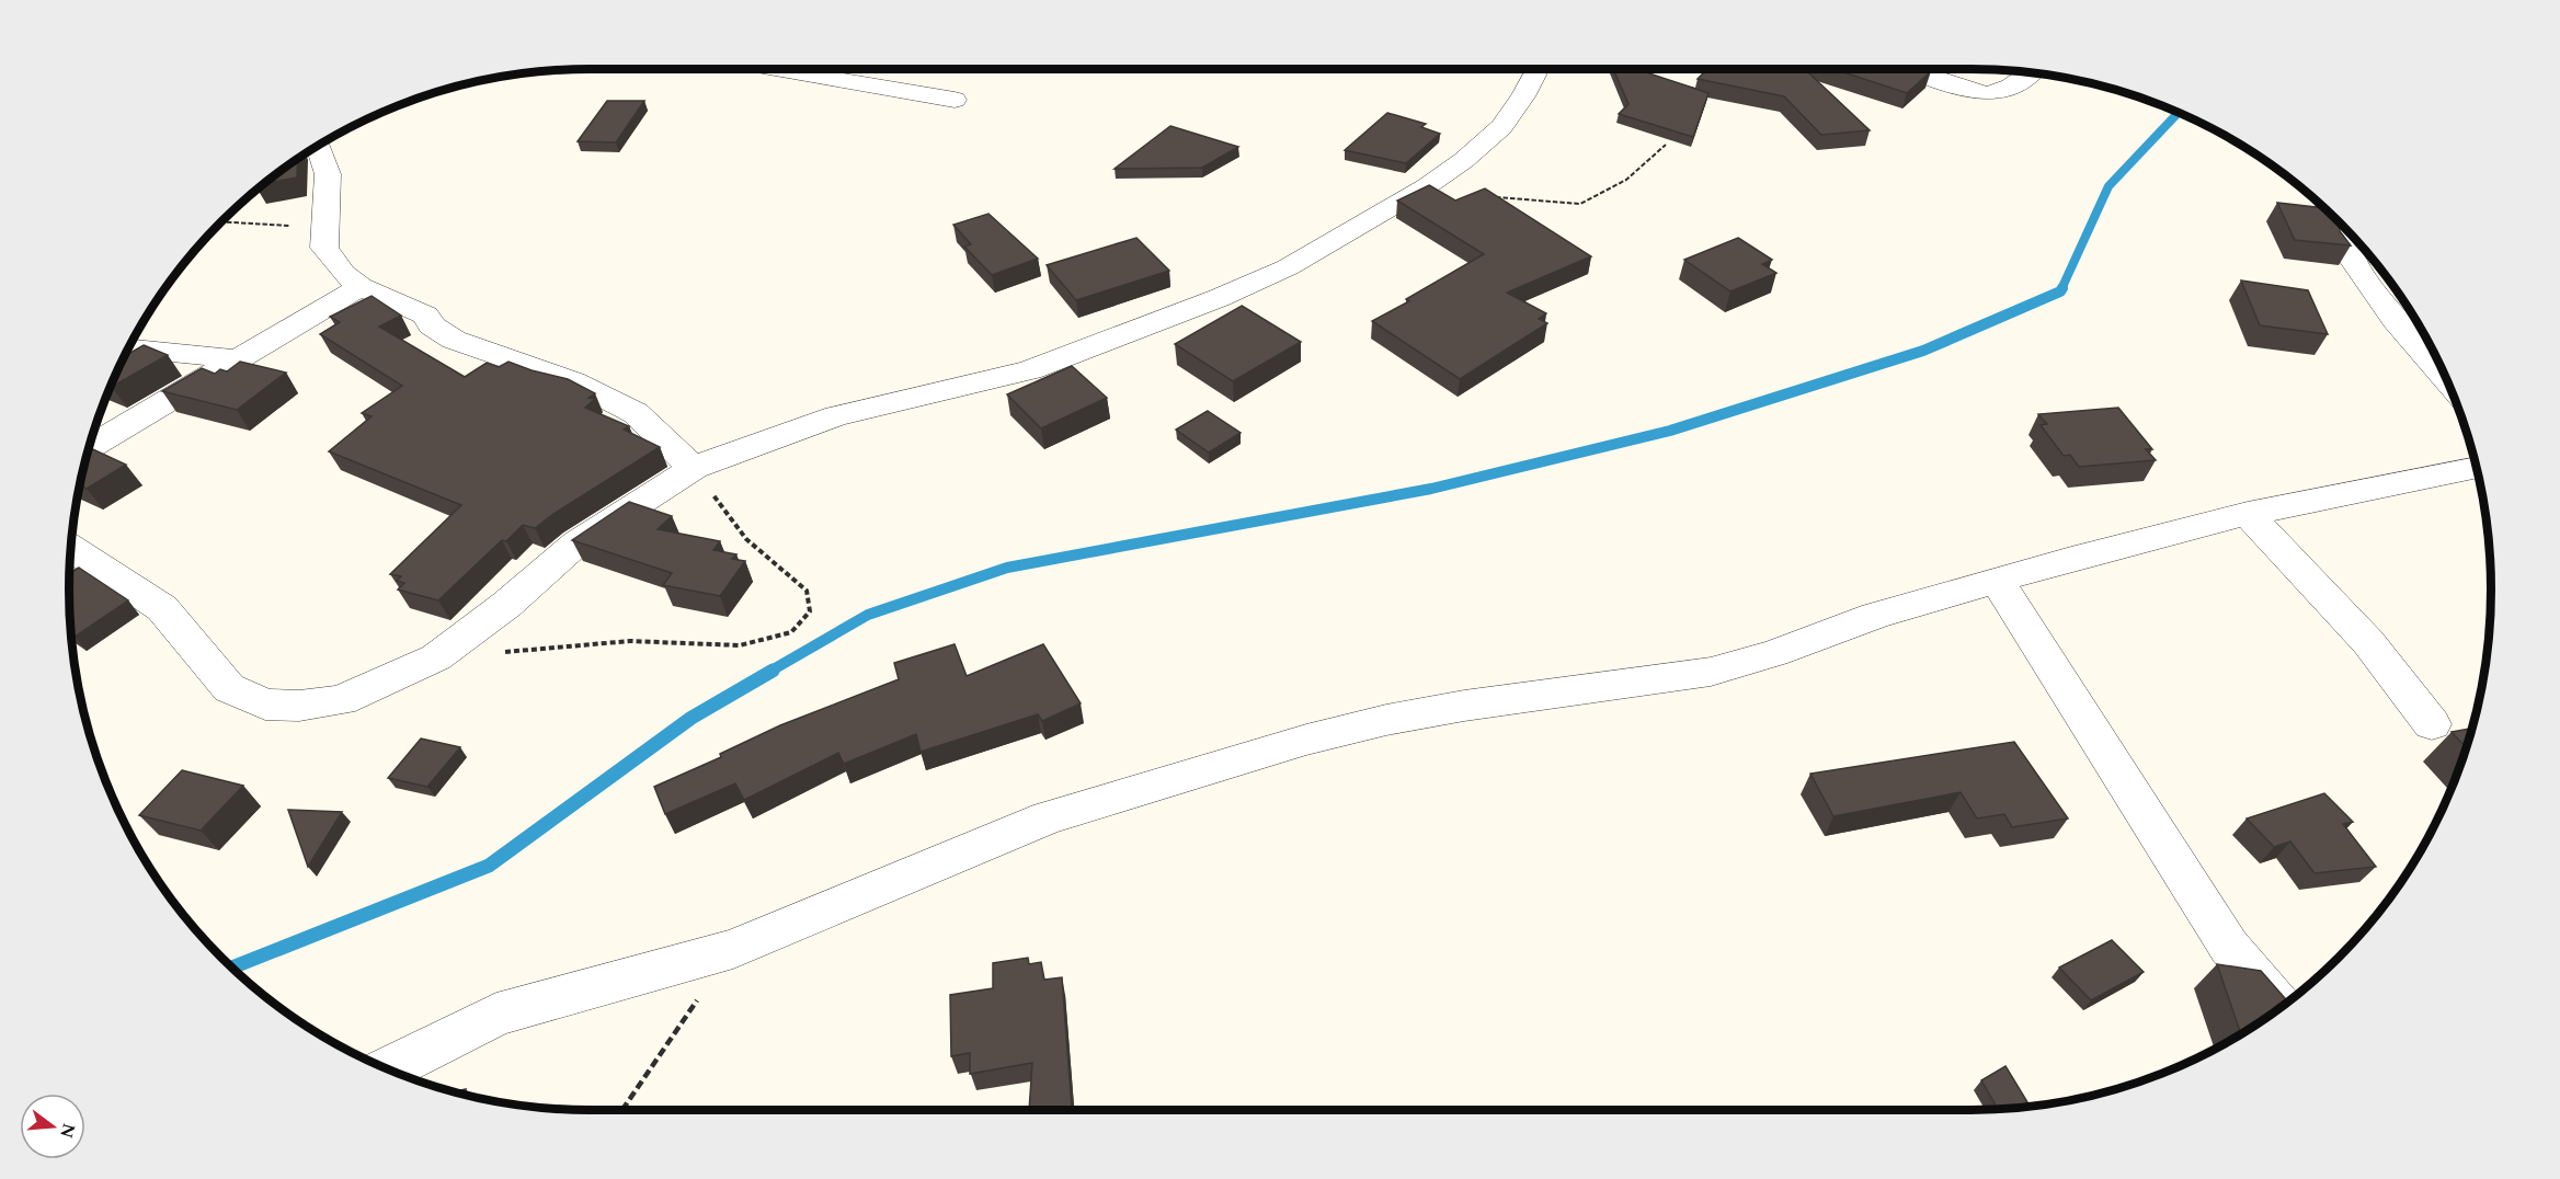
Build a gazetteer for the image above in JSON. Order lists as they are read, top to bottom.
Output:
{
  "north": "right"
}
